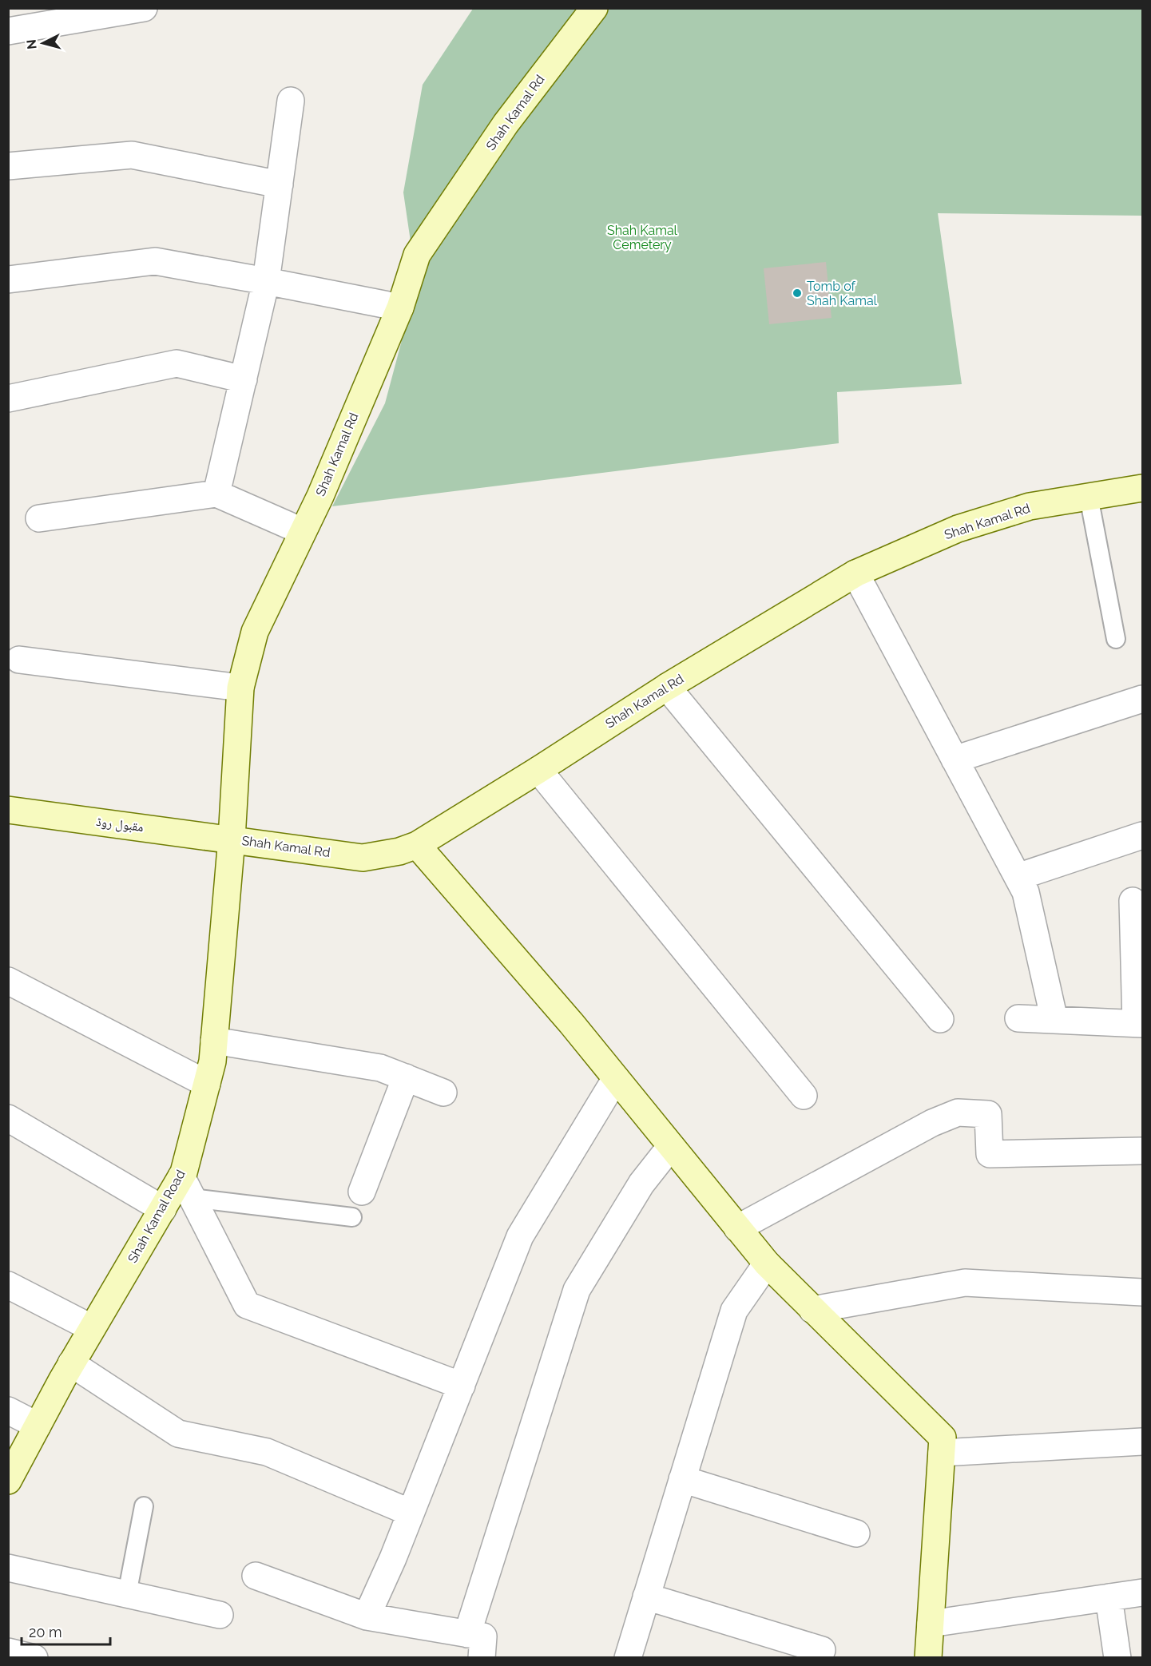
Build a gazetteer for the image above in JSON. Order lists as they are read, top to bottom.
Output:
{
  "streets": {
    "street": ["Shah Kamal Rd", "مقبول روڈ", "Shah Kamal Road"]
  },
  "crossings": [
    ["Shah Kamal Rd", "مقبول روڈ"],
    ["Shah Kamal Rd", "Shah Kamal Road"],
    ["مقبول روڈ", "Shah Kamal Road"]
  ],
  "parks": ["Shah Kamal Cemetery"],
  "places": ["Tomb of Shah Kamal"],
  "scale_bar": "20 m",
  "north": "left"
}
